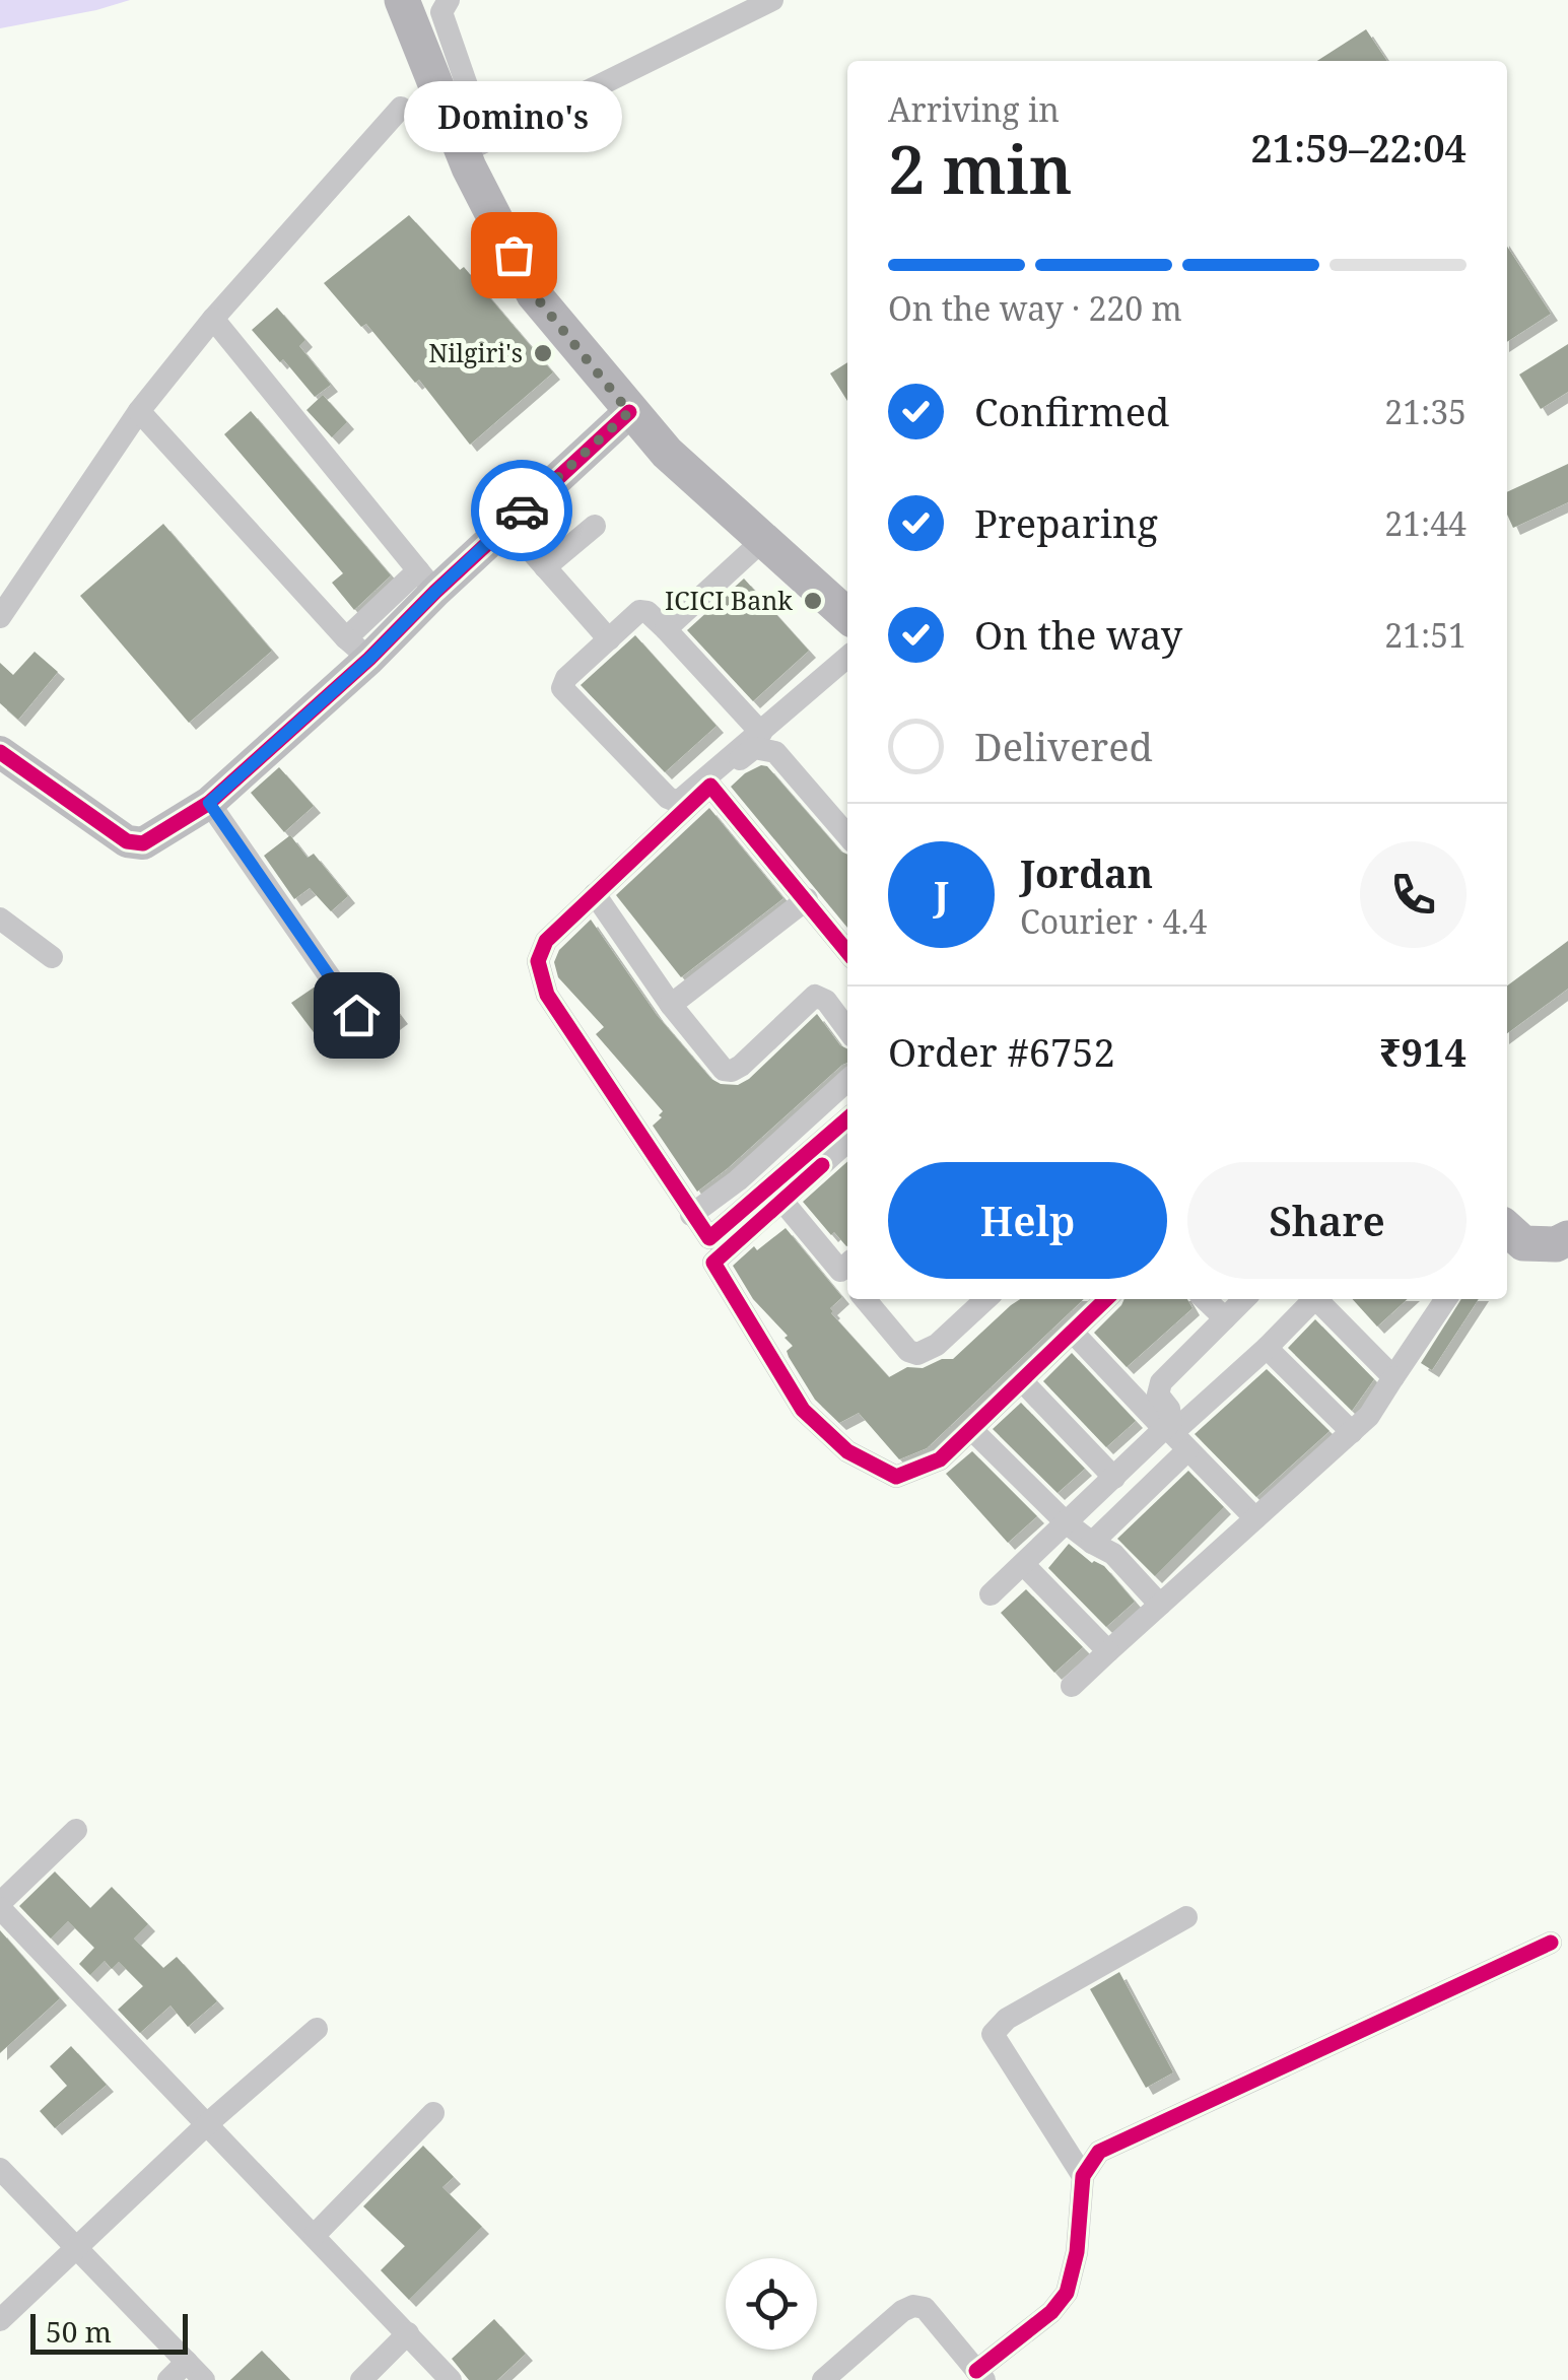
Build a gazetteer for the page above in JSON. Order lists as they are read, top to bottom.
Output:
{
  "places": ["Domino's", "Nilgiri's", "ICICI Bank"],
  "scale_bar": "50 m",
  "page": {
    "heading": ["2 min", "Arriving in", "21:59–22:04"],
    "panel": [
      "Jordan",
      "Courier · 4.4",
      "Order #6752",
      "₹914"
    ],
    "bubble": "Domino's",
    "bar": "On the way · 220 m",
    "list": [
      ["Confirmed", "21:35"],
      ["Preparing", "21:44"],
      ["On the way", "21:51"],
      "Delivered"
    ],
    "round": "J",
    "buttons": ["Help", "Share"],
    "scale": "50 m"
  }
}
